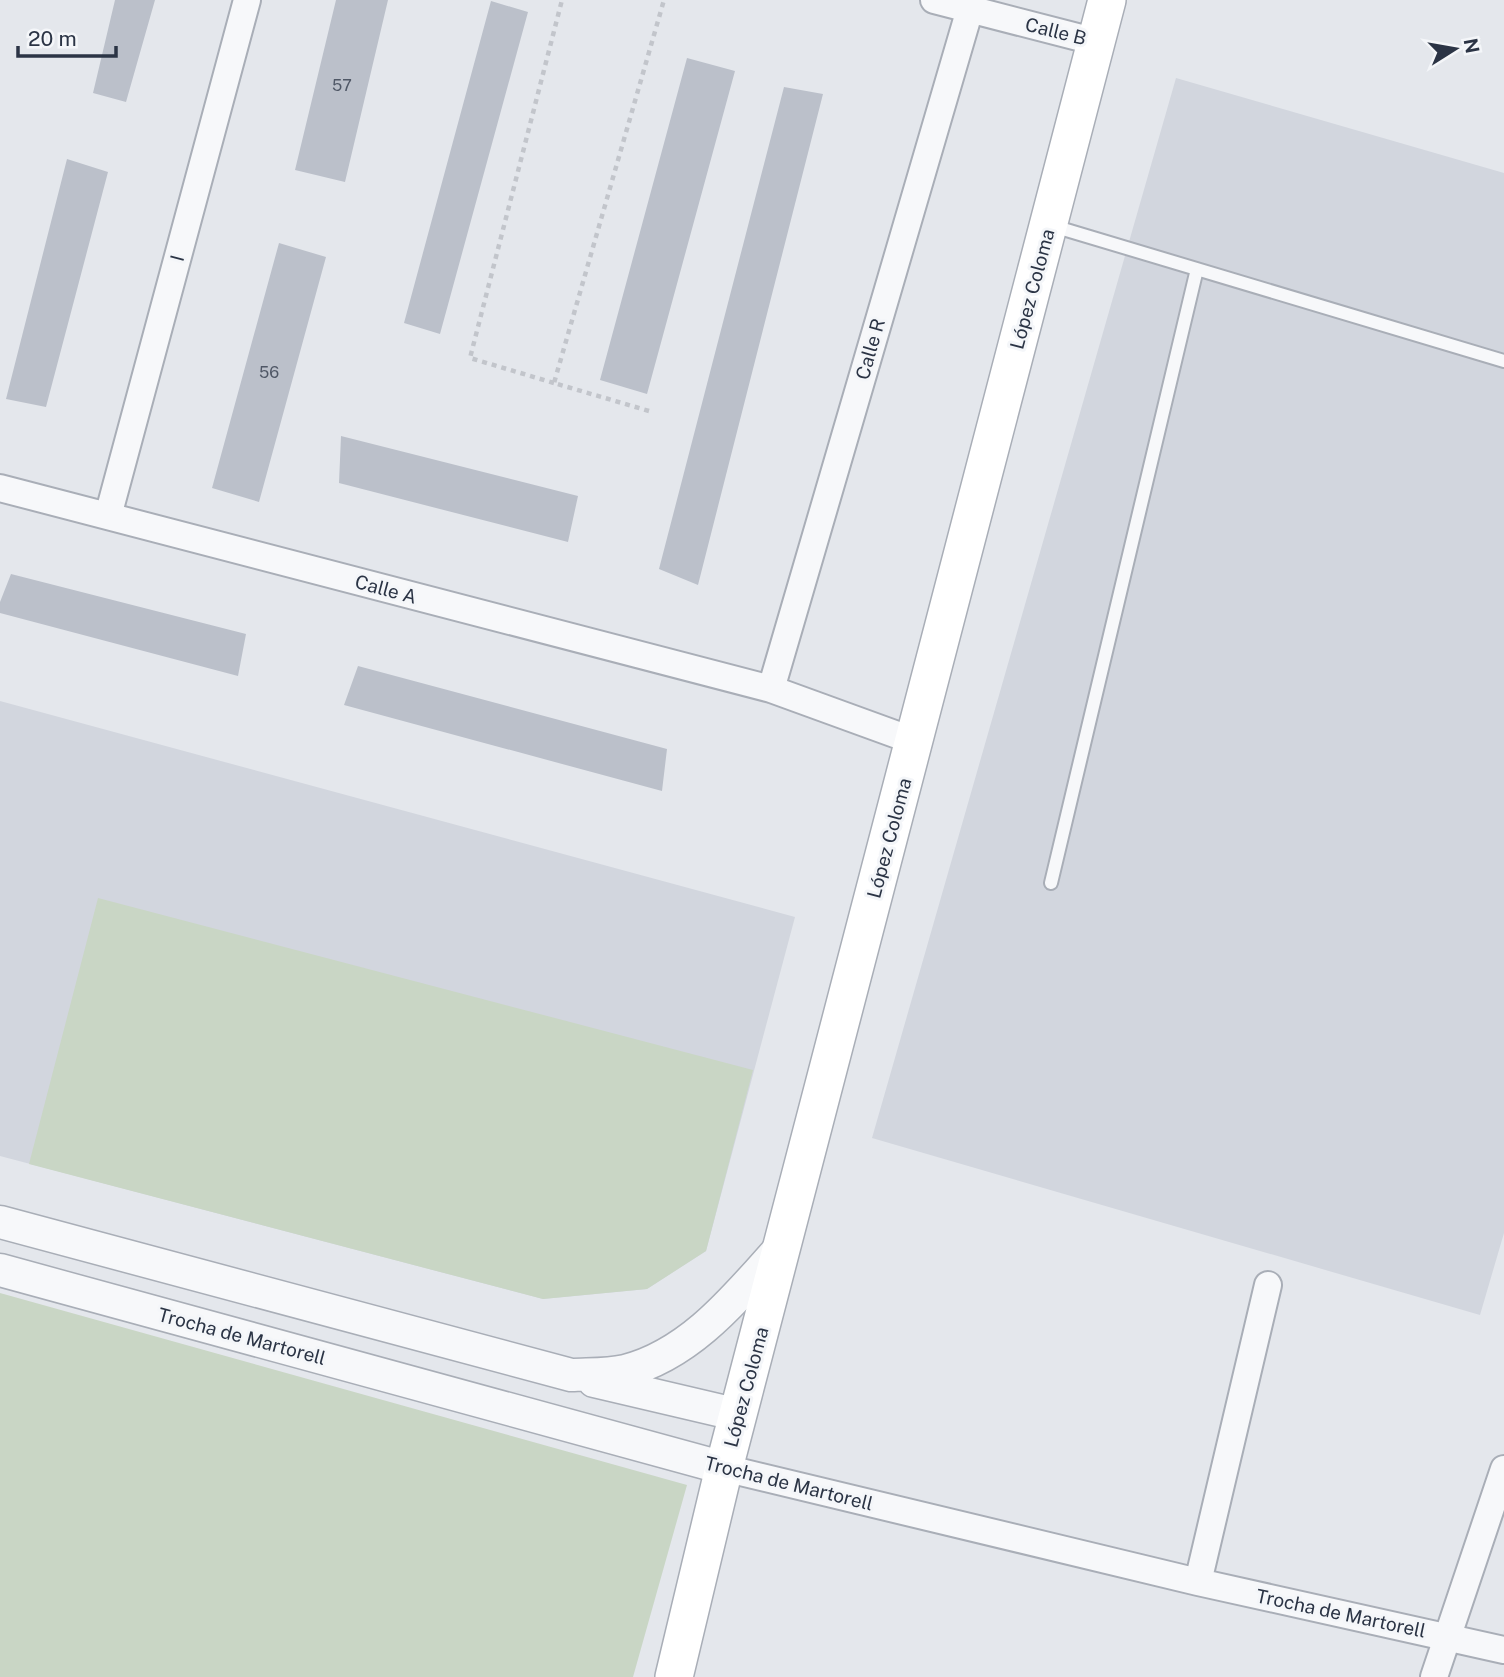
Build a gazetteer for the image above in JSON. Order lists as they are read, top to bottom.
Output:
{
  "streets": {
    "main road": ["López Coloma"],
    "street": [
      "Calle B",
      "I",
      "Calle R",
      "Calle A",
      "Trocha de Martorell"
    ]
  },
  "crossings": [
    ["Calle B", "López Coloma"],
    ["Calle B", "Calle R"],
    ["I", "Calle A"],
    ["López Coloma", "Calle A"],
    ["López Coloma", "Trocha de Martorell"],
    ["Calle R", "Calle A"]
  ],
  "house_numbers": ["57", "56"],
  "scale_bar": "20 m",
  "north": "right"
}
